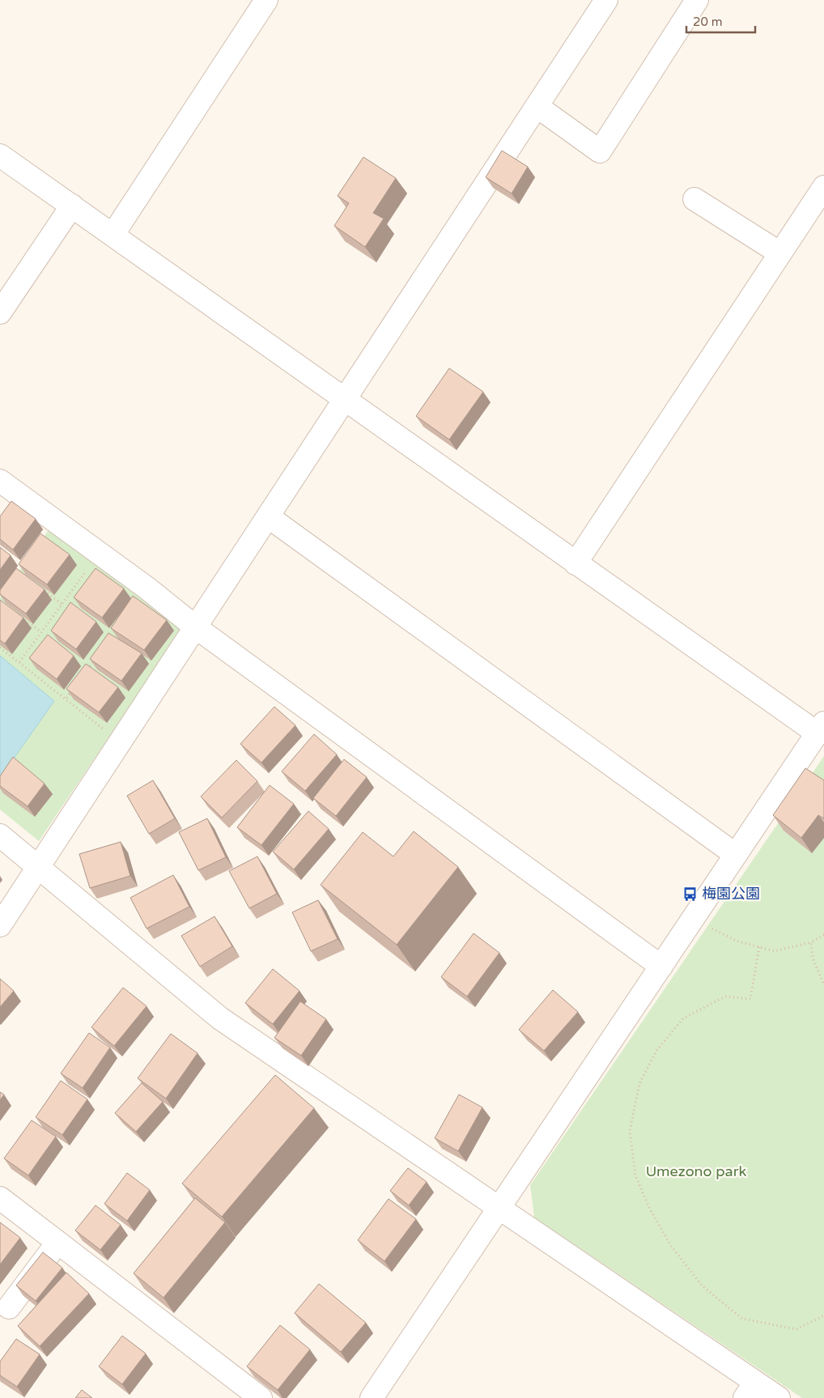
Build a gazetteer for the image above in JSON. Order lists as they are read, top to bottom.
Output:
{
  "parks": ["Umezono park"],
  "places": {
    "bus stop": ["梅園公園"]
  },
  "scale_bar": "20 m"
}
